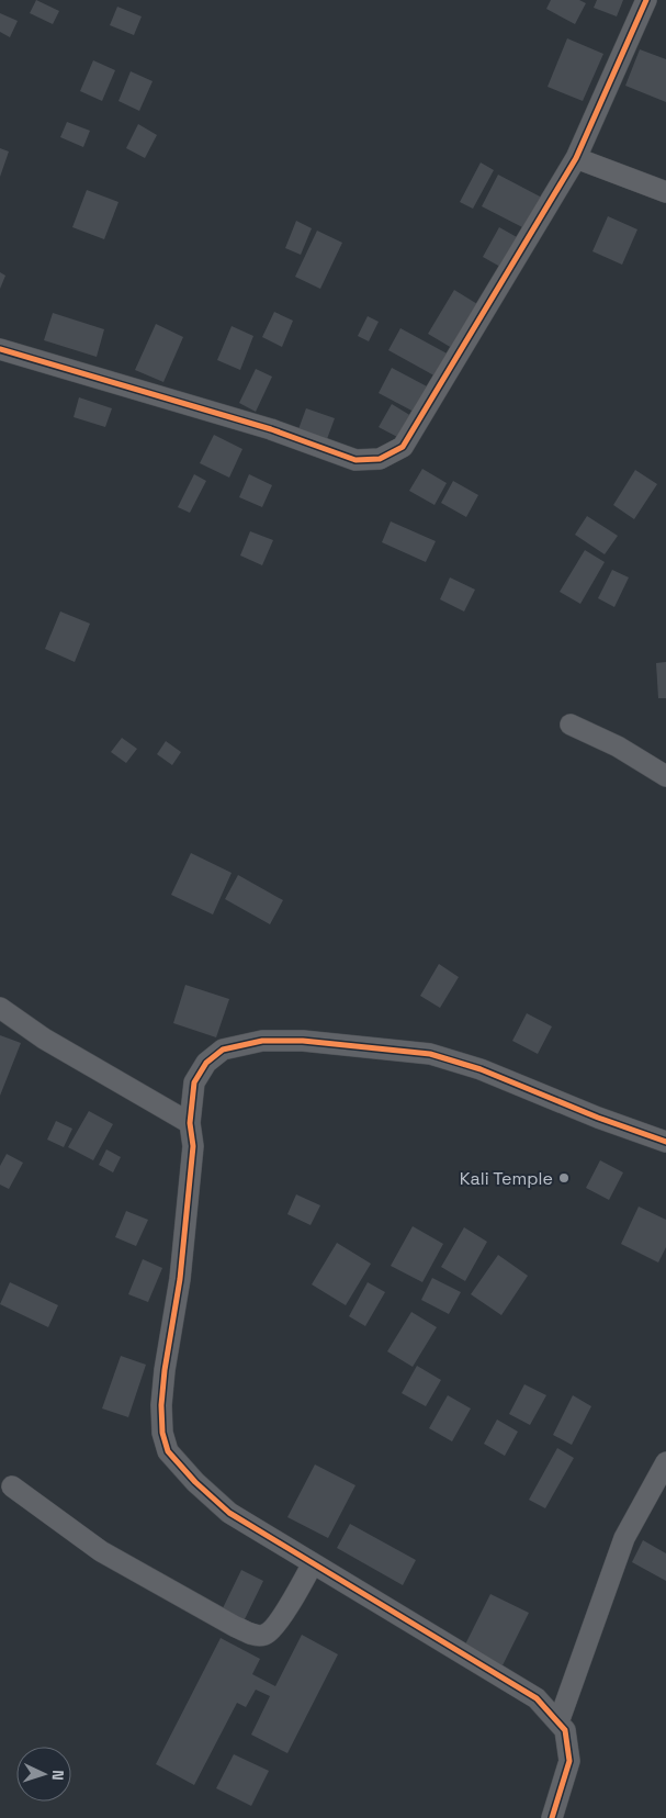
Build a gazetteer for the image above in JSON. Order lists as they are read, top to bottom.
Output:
{
  "places": ["Kali Temple"],
  "north": "right"
}
